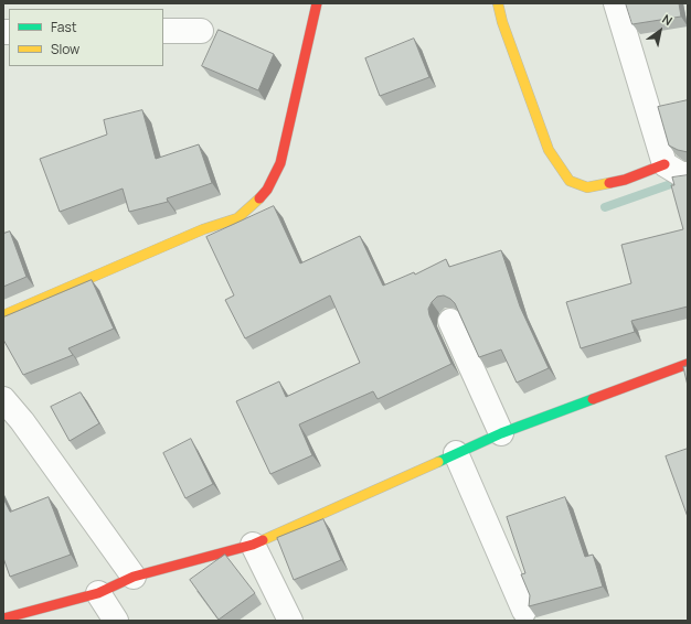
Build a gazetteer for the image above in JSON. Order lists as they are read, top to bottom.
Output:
{
  "legend": ["Fast", "Slow"],
  "north": "top right"
}
